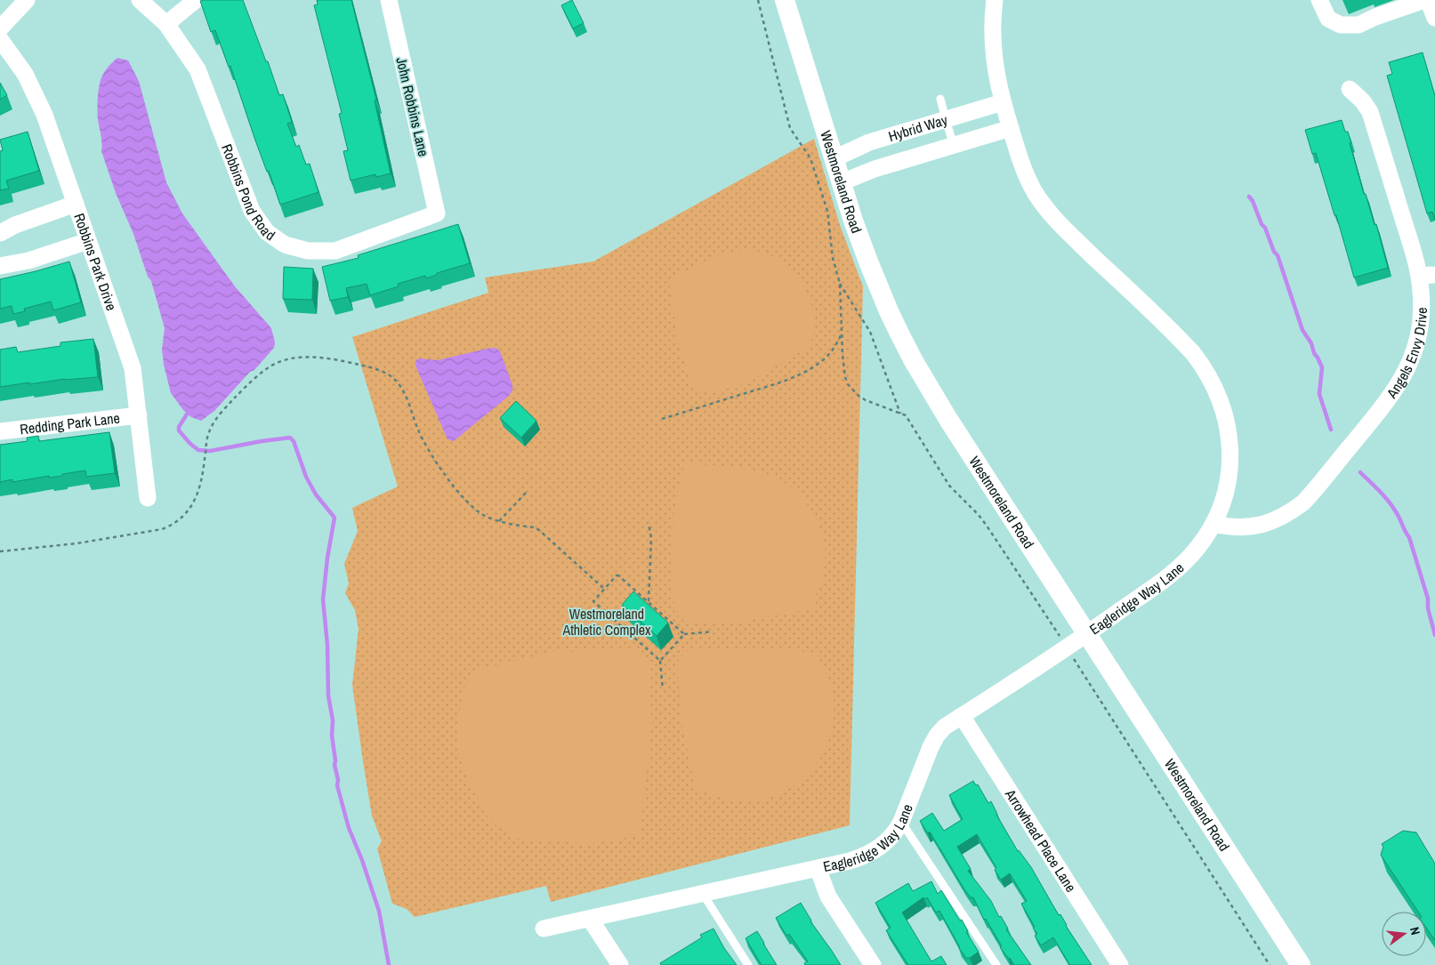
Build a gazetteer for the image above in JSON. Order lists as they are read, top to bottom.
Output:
{
  "streets": {
    "street": [
      "John Robbins Lane",
      "Hybrid Way",
      "Westmoreland Road",
      "Robbins Pond Road",
      "Robbins Park Drive",
      "Angels Envy Drive",
      "Redding Park Lane",
      "Eagleridge Way Lane",
      "Arrowhead Place Lane"
    ]
  },
  "crossings": [
    ["John Robbins Lane", "Robbins Pond Road"],
    ["Hybrid Way", "Westmoreland Road"],
    ["Hybrid Way", "Eagleridge Way Lane"],
    ["Westmoreland Road", "Eagleridge Way Lane"],
    ["Robbins Park Drive", "Redding Park Lane"],
    ["Angels Envy Drive", "Eagleridge Way Lane"],
    ["Eagleridge Way Lane", "Arrowhead Place Lane"]
  ],
  "parks": ["Westmoreland Athletic Complex"],
  "north": "right"
}
